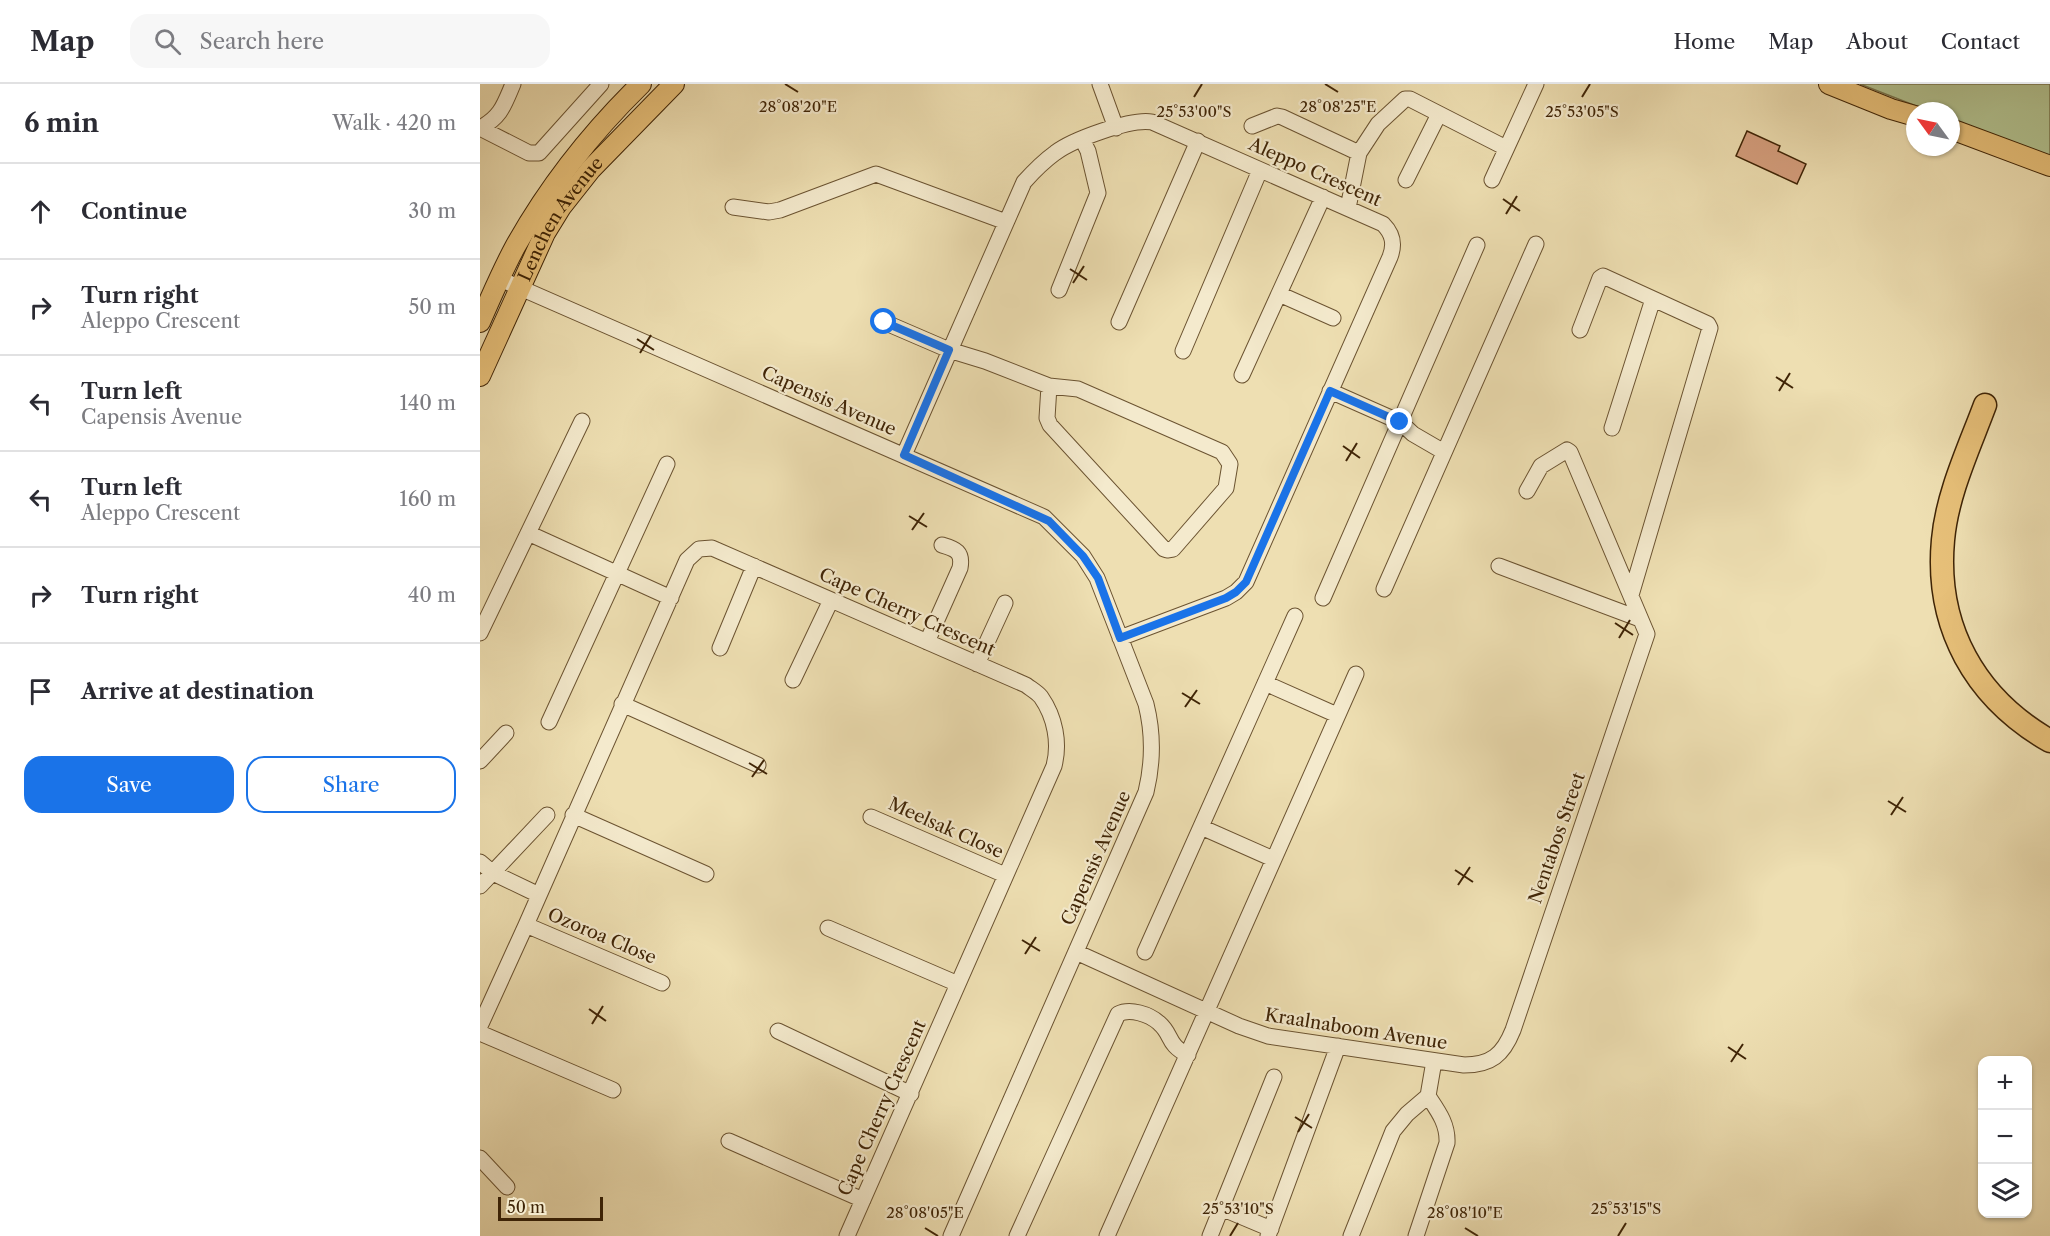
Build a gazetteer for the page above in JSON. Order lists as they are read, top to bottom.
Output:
{
  "streets": {
    "main road": ["Lenchen Avenue"],
    "street": [
      "Aleppo Crescent",
      "Capensis Avenue",
      "Cape Cherry Crescent",
      "Meelsak Close",
      "Nentabos Street",
      "Ozoroa Close",
      "Kraalnaboom Avenue"
    ]
  },
  "crossings": [
    ["Aleppo Crescent", "Capensis Avenue"],
    ["Lenchen Avenue", "Capensis Avenue"],
    ["Capensis Avenue", "Kraalnaboom Avenue"],
    ["Cape Cherry Crescent", "Meelsak Close"],
    ["Cape Cherry Crescent", "Ozoroa Close"],
    ["Nentabos Street", "Kraalnaboom Avenue"]
  ],
  "scale_bar": "50 m",
  "north": "top left",
  "page": {
    "header": "Map",
    "search": "Search here",
    "nav": [
      "Home",
      "Map",
      "About",
      "Contact"
    ],
    "heading": ["6 min", "Walk · 420 m"],
    "list": [
      ["Continue", "30 m"],
      ["Turn right", "Aleppo Crescent", "50 m"],
      ["Turn left", "Capensis Avenue", "140 m"],
      ["Turn left", "Aleppo Crescent", "160 m"],
      ["Turn right", "40 m"],
      "Arrive at destination"
    ],
    "buttons": ["Save", "Share"],
    "map_buttons": ["+", "−"],
    "scale": "50 m"
  },
  "coordinates": [
    "28°08'20\"E",
    "28°08'25\"E",
    "25°53'00\"S",
    "25°53'05\"S",
    "25°53'10\"S",
    "25°53'15\"S",
    "28°08'05\"E",
    "28°08'10\"E"
  ]
}
